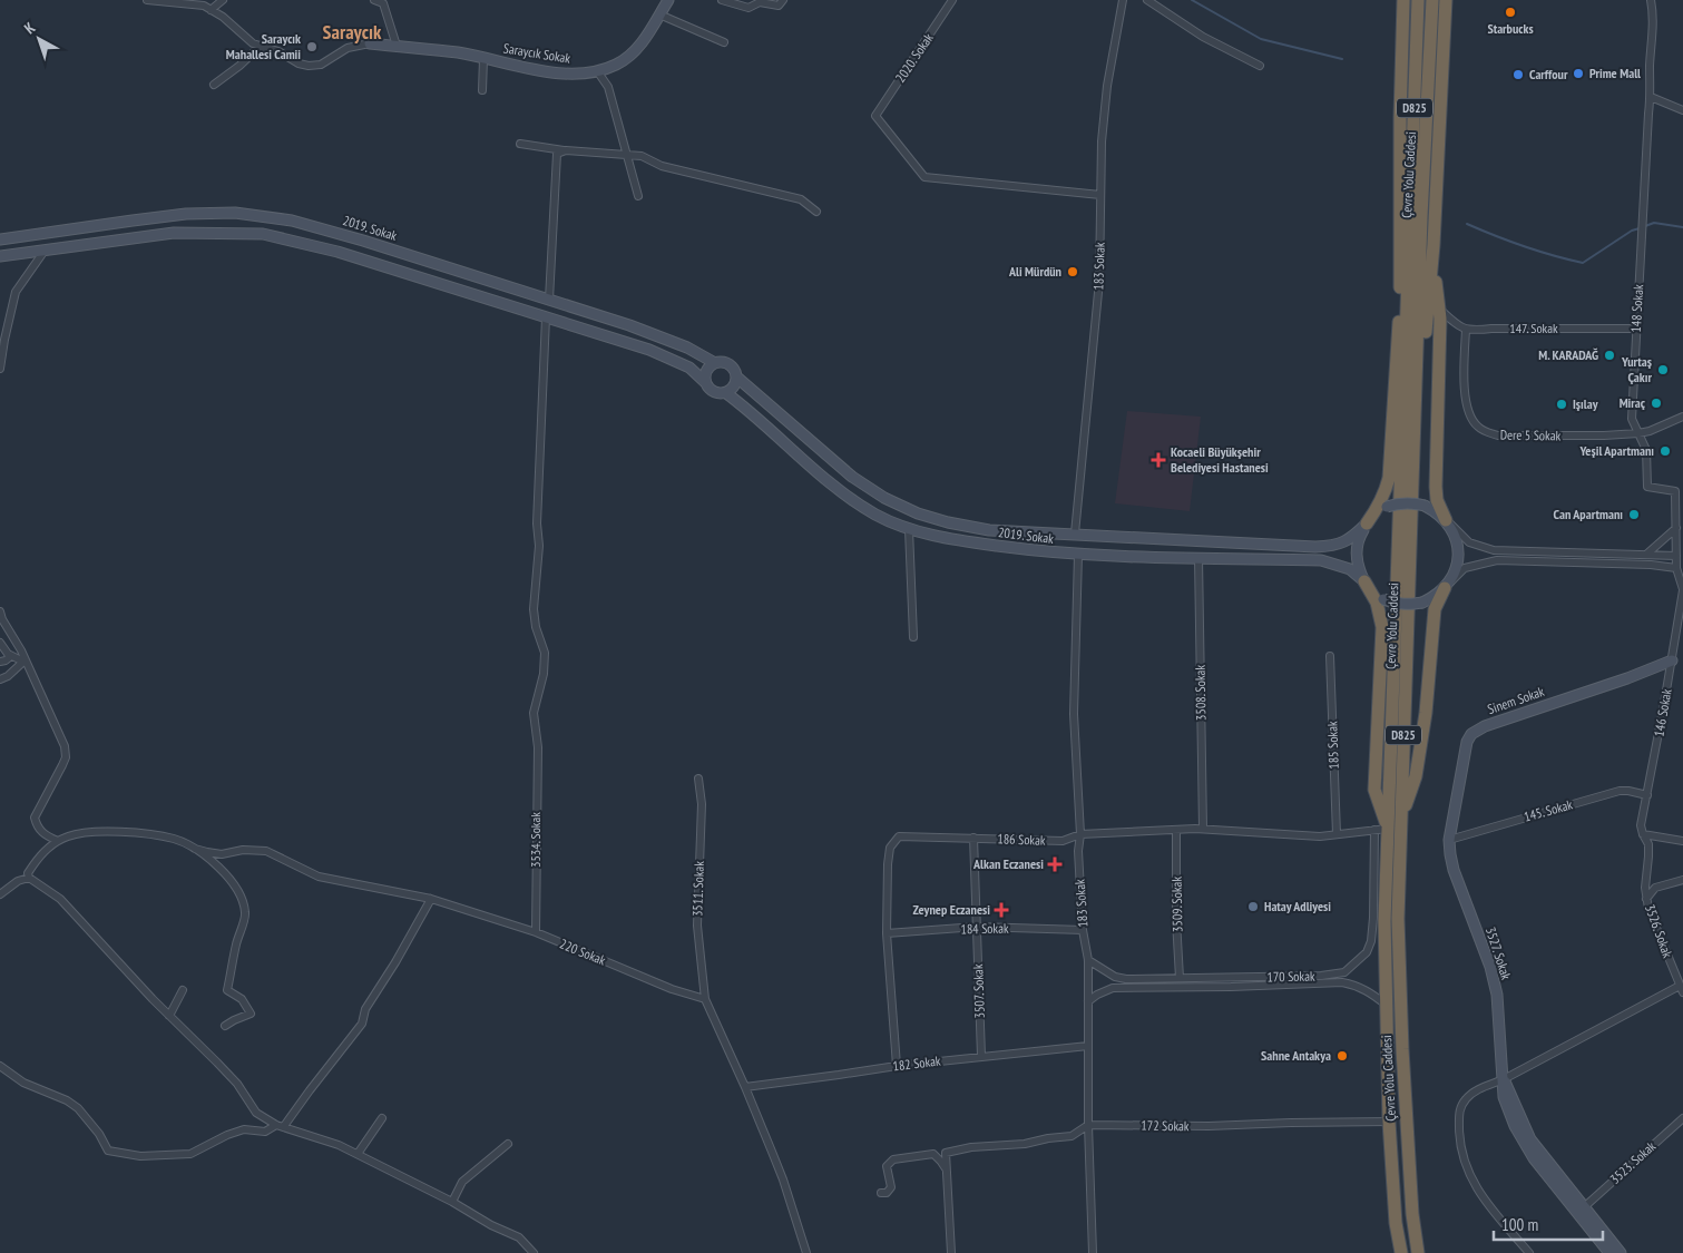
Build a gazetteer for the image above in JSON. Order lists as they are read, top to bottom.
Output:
{
  "streets": {
    "highway": ["D825", "Çevre Yolu Caddesi"],
    "street": [
      "Saraycık Sokak",
      "2020. Sokak",
      "2019. Sokak",
      "183 Sokak",
      "148 Sokak",
      "147. Sokak",
      "Dere 5 Sokak",
      "3508. Sokak",
      "Sinem Sokak",
      "146 Sokak",
      "185 Sokak",
      "145. Sokak",
      "3534. Sokak",
      "186 Sokak",
      "3511. Sokak",
      "3509. Sokak",
      "184 Sokak",
      "3526. Sokak",
      "220 Sokak",
      "3527. Sokak",
      "170 Sokak",
      "3507. Sokak",
      "182 Sokak",
      "172 Sokak",
      "3523. Sokak"
    ]
  },
  "crossings": [
    ["2020. Sokak", "183 Sokak"],
    ["Çevre Yolu Caddesi", "186 Sokak"],
    ["Çevre Yolu Caddesi", "170 Sokak"],
    ["Çevre Yolu Caddesi", "172 Sokak"],
    ["2019. Sokak", "183 Sokak"],
    ["2019. Sokak", "3508. Sokak"],
    ["2019. Sokak", "3534. Sokak"],
    ["183 Sokak", "186 Sokak"],
    ["183 Sokak", "184 Sokak"],
    ["183 Sokak", "170 Sokak"],
    ["183 Sokak", "182 Sokak"],
    ["183 Sokak", "172 Sokak"],
    ["148 Sokak", "147. Sokak"],
    ["148 Sokak", "Dere 5 Sokak"],
    ["148 Sokak", "146 Sokak"],
    ["147. Sokak", "Dere 5 Sokak"],
    ["3508. Sokak", "186 Sokak"],
    ["Sinem Sokak", "146 Sokak"],
    ["Sinem Sokak", "145. Sokak"],
    ["Sinem Sokak", "3527. Sokak"],
    ["146 Sokak", "145. Sokak"],
    ["146 Sokak", "3526. Sokak"],
    ["185 Sokak", "186 Sokak"],
    ["145. Sokak", "3527. Sokak"],
    ["3534. Sokak", "220 Sokak"],
    ["186 Sokak", "3509. Sokak"],
    ["186 Sokak", "184 Sokak"],
    ["186 Sokak", "170 Sokak"],
    ["186 Sokak", "3507. Sokak"],
    ["186 Sokak", "182 Sokak"],
    ["3511. Sokak", "220 Sokak"],
    ["3509. Sokak", "170 Sokak"],
    ["184 Sokak", "3507. Sokak"],
    ["3527. Sokak", "3523. Sokak"],
    ["3507. Sokak", "182 Sokak"]
  ],
  "districts": ["Saraycık"],
  "places": {
    "other": [
      "Starbucks",
      "Saraycık Mahallesi Camii",
      "Prime Mall",
      "Carffour",
      "Ali Mürdün",
      "M. KARADAĞ",
      "Yurtaş Çakır",
      "Miraç",
      "Işılay",
      "Yeşil Apartmanı",
      "Can Apartmanı",
      "Hatay Adliyesi",
      "Sahne Antakya"
    ],
    "health": ["Kocaeli Büyükşehir Belediyesi Hastanesi", "Alkan Eczanesi", "Zeynep Eczanesi"]
  },
  "scale_bar": "100 m",
  "north": "top left"
}
